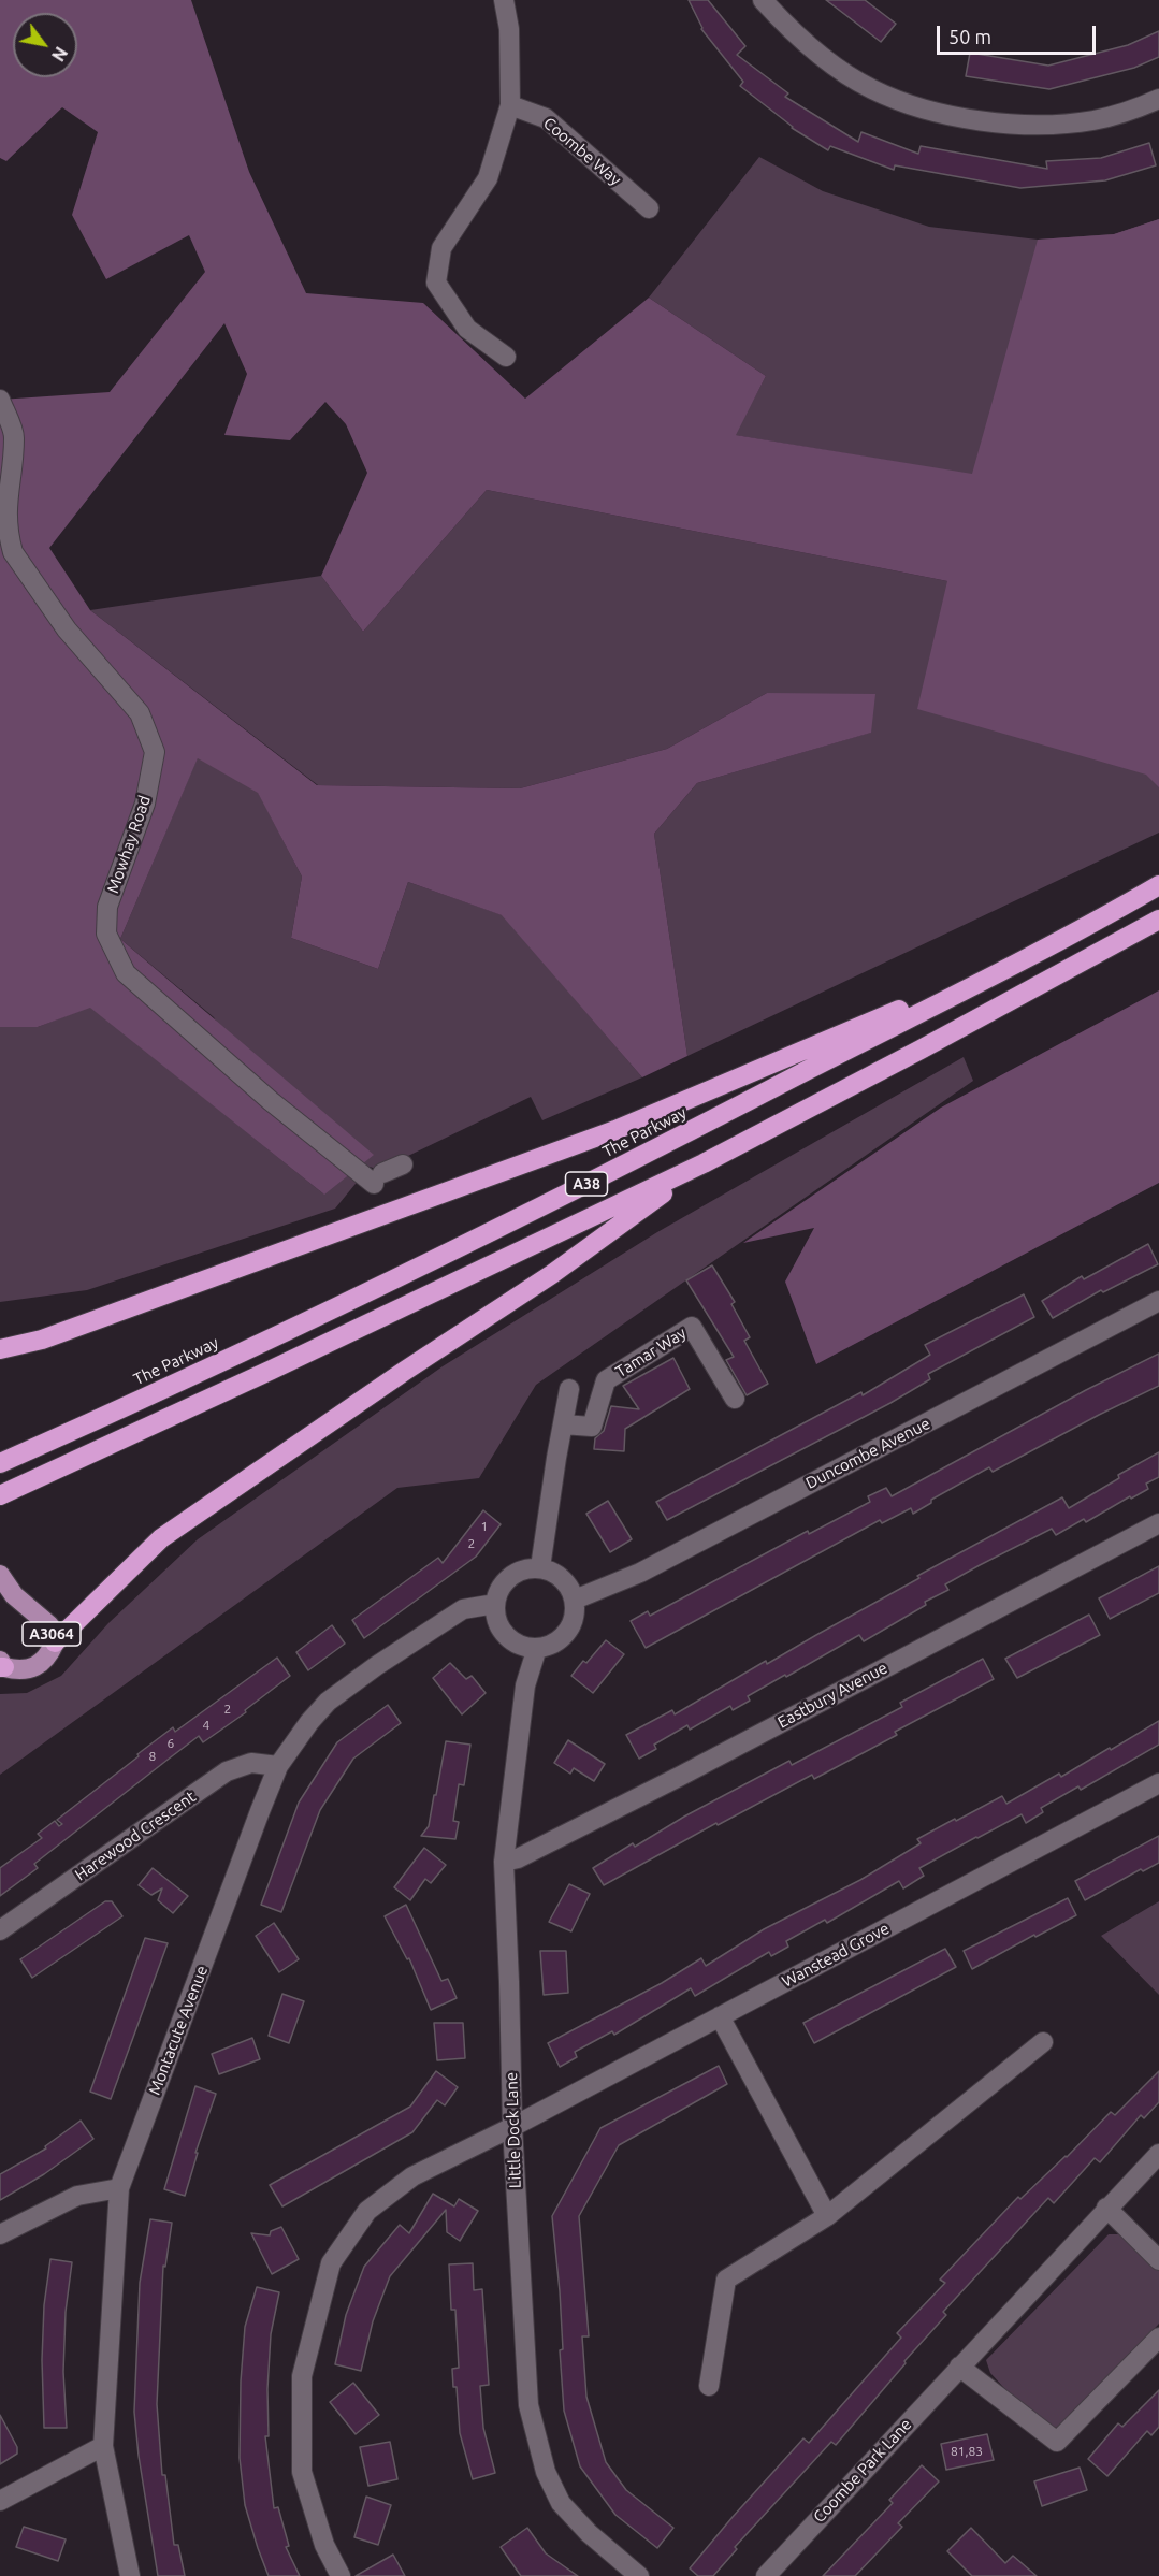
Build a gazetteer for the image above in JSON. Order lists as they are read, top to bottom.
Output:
{
  "streets": {
    "highway": ["The Parkway", "A38"],
    "main road": ["A3064"],
    "street": [
      "Coombe Way",
      "Mowhay Road",
      "Tamar Way",
      "Duncombe Avenue",
      "Eastbury Avenue",
      "Harewood Crescent",
      "Wanstead Grove",
      "Montacute Avenue",
      "Little Dock Lane",
      "Coombe Park Lane"
    ]
  },
  "crossings": [
    ["The Parkway", "A38"],
    ["A38", "A3064"],
    ["Duncombe Avenue", "Montacute Avenue"],
    ["Duncombe Avenue", "Little Dock Lane"],
    ["Eastbury Avenue", "Little Dock Lane"],
    ["Harewood Crescent", "Montacute Avenue"],
    ["Wanstead Grove", "Little Dock Lane"],
    ["Montacute Avenue", "Little Dock Lane"]
  ],
  "house_numbers": [
    "1",
    "2",
    "2",
    "4",
    "6",
    "8",
    "81,83"
  ],
  "scale_bar": "50 m",
  "north": "bottom right"
}
